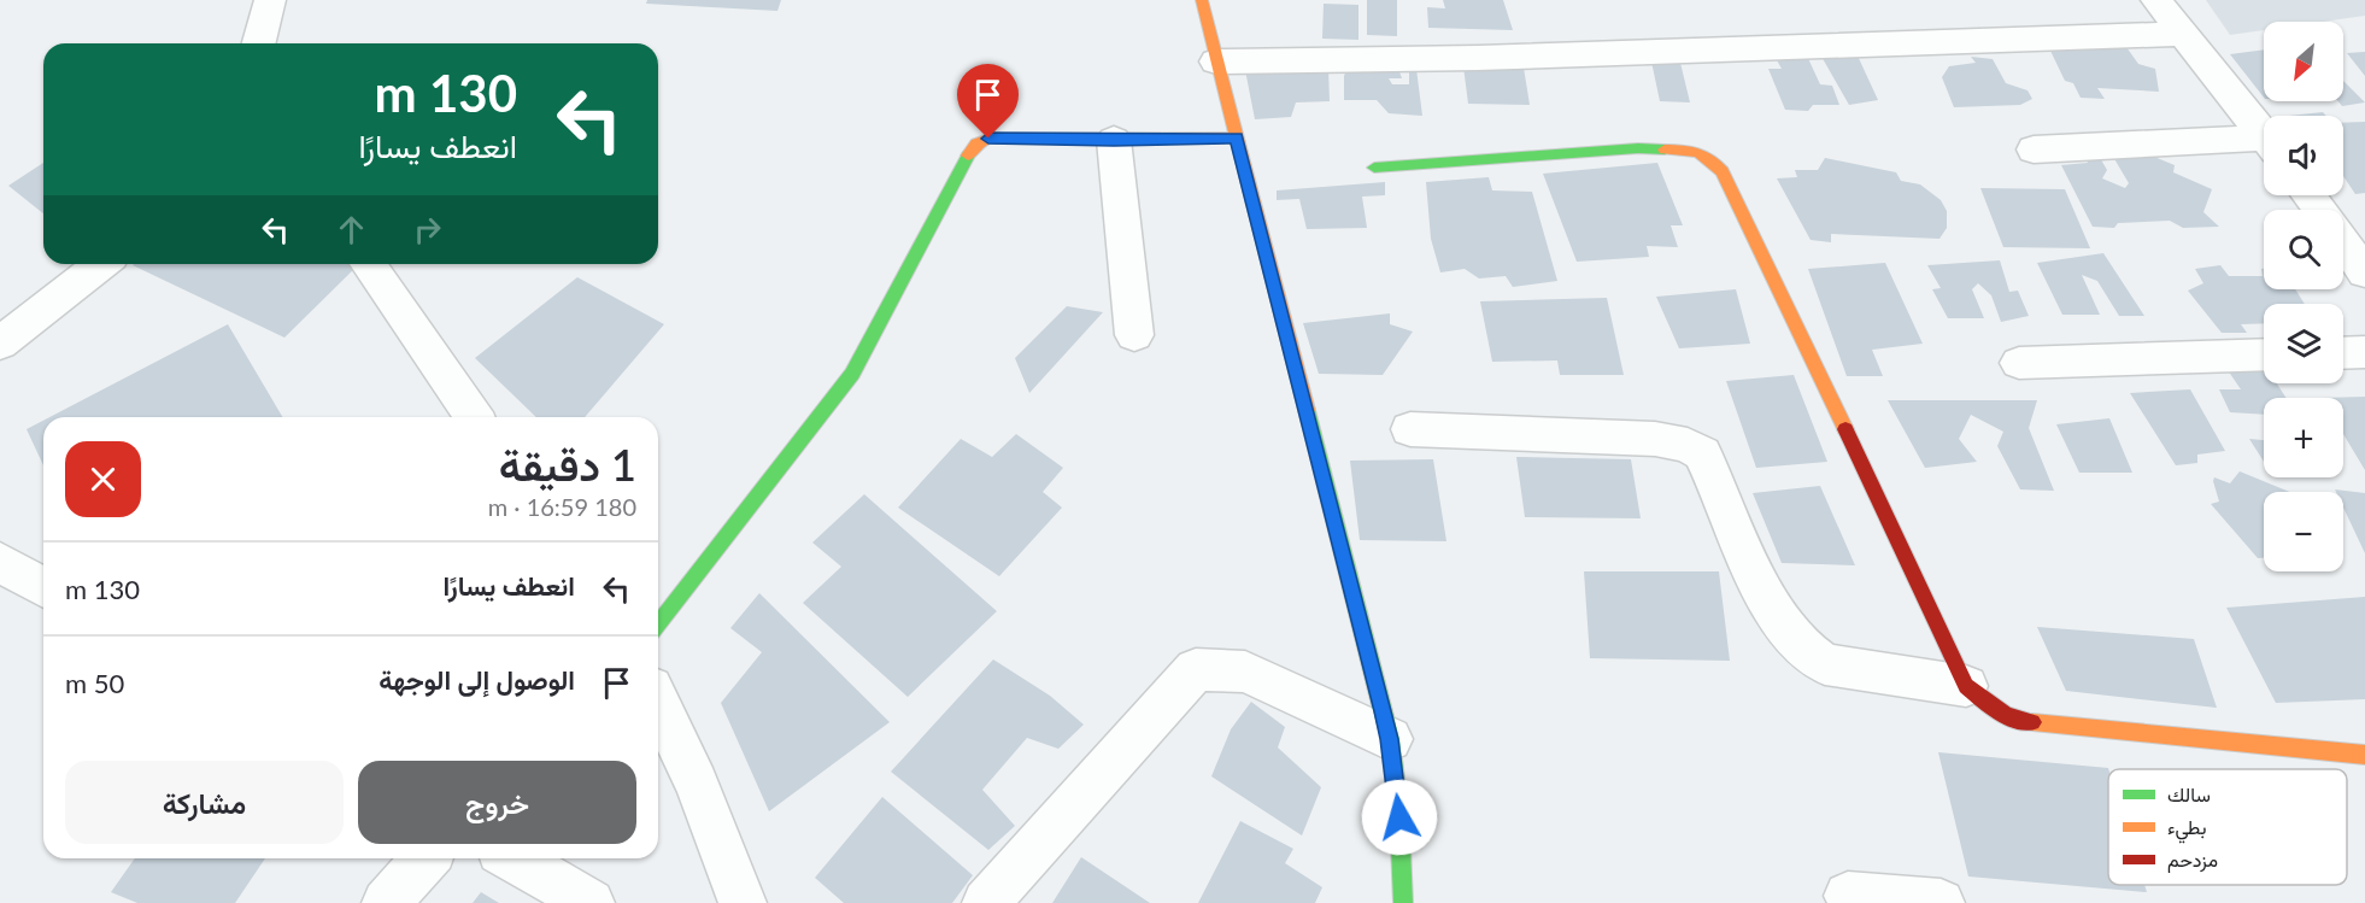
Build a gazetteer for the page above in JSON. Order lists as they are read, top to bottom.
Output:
{
  "legend": ["سالك", "بطيء", "مزدحم"],
  "north": "bottom left",
  "page": {
    "map_buttons": ["+", "−"],
    "turn": ["130 m", "انعطف يسارًا"],
    "heading": ["1 دقيقة", "180 m · 16:59"],
    "list": [
      {
        "name": "انعطف يسارًا",
        "value": "130 m"
      },
      {
        "name": "الوصول إلى الوجهة",
        "value": "50 m"
      }
    ],
    "buttons": ["خروج", "مشاركة"]
  }
}
